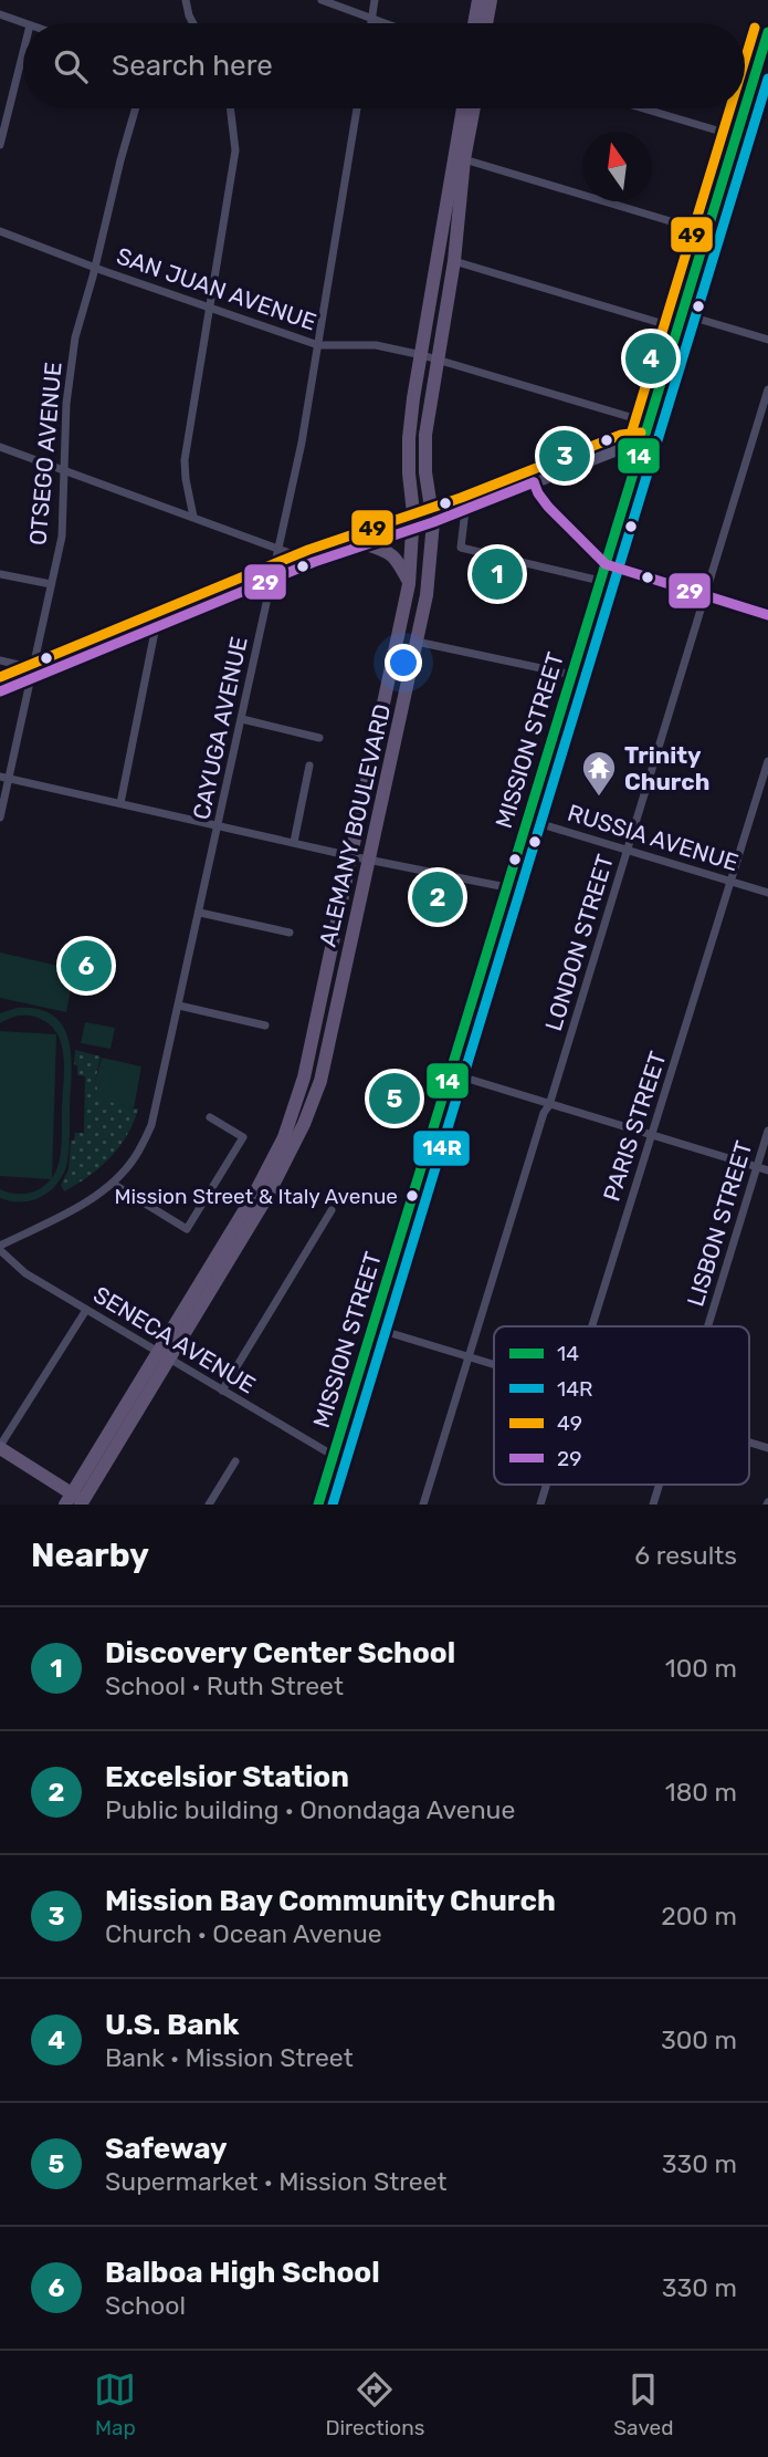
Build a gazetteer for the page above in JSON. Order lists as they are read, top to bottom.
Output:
{
  "streets": {
    "main road": ["MISSION STREET", "ALEMANY BOULEVARD"],
    "street": [
      "SAN JUAN AVENUE",
      "OTSEGO AVENUE",
      "CAYUGA AVENUE",
      "RUSSIA AVENUE",
      "LONDON STREET",
      "PARIS STREET",
      "LISBON STREET",
      "SENECA AVENUE"
    ]
  },
  "crossings": [
    ["SAN JUAN AVENUE", "OTSEGO AVENUE"],
    ["SAN JUAN AVENUE", "CAYUGA AVENUE"],
    ["SAN JUAN AVENUE", "MISSION STREET"],
    ["SAN JUAN AVENUE", "ALEMANY BOULEVARD"],
    ["CAYUGA AVENUE", "SENECA AVENUE"],
    ["MISSION STREET", "RUSSIA AVENUE"],
    ["MISSION STREET", "SENECA AVENUE"],
    ["ALEMANY BOULEVARD", "SENECA AVENUE"],
    ["RUSSIA AVENUE", "LONDON STREET"],
    ["RUSSIA AVENUE", "PARIS STREET"]
  ],
  "places": {
    "temple": ["Trinity Church"],
    "other": ["Mission Street & Italy Avenue"]
  },
  "lines": [
    "transit line 49",
    "transit line 14",
    "transit line 14R",
    "transit line 29"
  ],
  "legend": [
    "14",
    "14R",
    "49",
    "29"
  ],
  "north": "top",
  "page": {
    "search": "Search here",
    "pins": [
      "4",
      "3",
      "1",
      "2",
      "6",
      "5"
    ],
    "heading": ["Nearby", "6 results"],
    "list": [
      {
        "mark": "1",
        "name": "Discovery Center School",
        "note": "School · Ruth Street",
        "value": "100 m"
      },
      {
        "mark": "2",
        "name": "Excelsior Station",
        "note": "Public building · Onondaga Avenue",
        "value": "180 m"
      },
      {
        "mark": "3",
        "name": "Mission Bay Community Church",
        "note": "Church · Ocean Avenue",
        "value": "200 m"
      },
      {
        "mark": "4",
        "name": "U.S. Bank",
        "note": "Bank · Mission Street",
        "value": "300 m"
      },
      {
        "mark": "5",
        "name": "Safeway",
        "note": "Supermarket · Mission Street",
        "value": "330 m"
      },
      {
        "mark": "6",
        "name": "Balboa High School",
        "note": "School",
        "value": "330 m"
      }
    ],
    "nav": ["Map", "Directions", "Saved"]
  }
}
